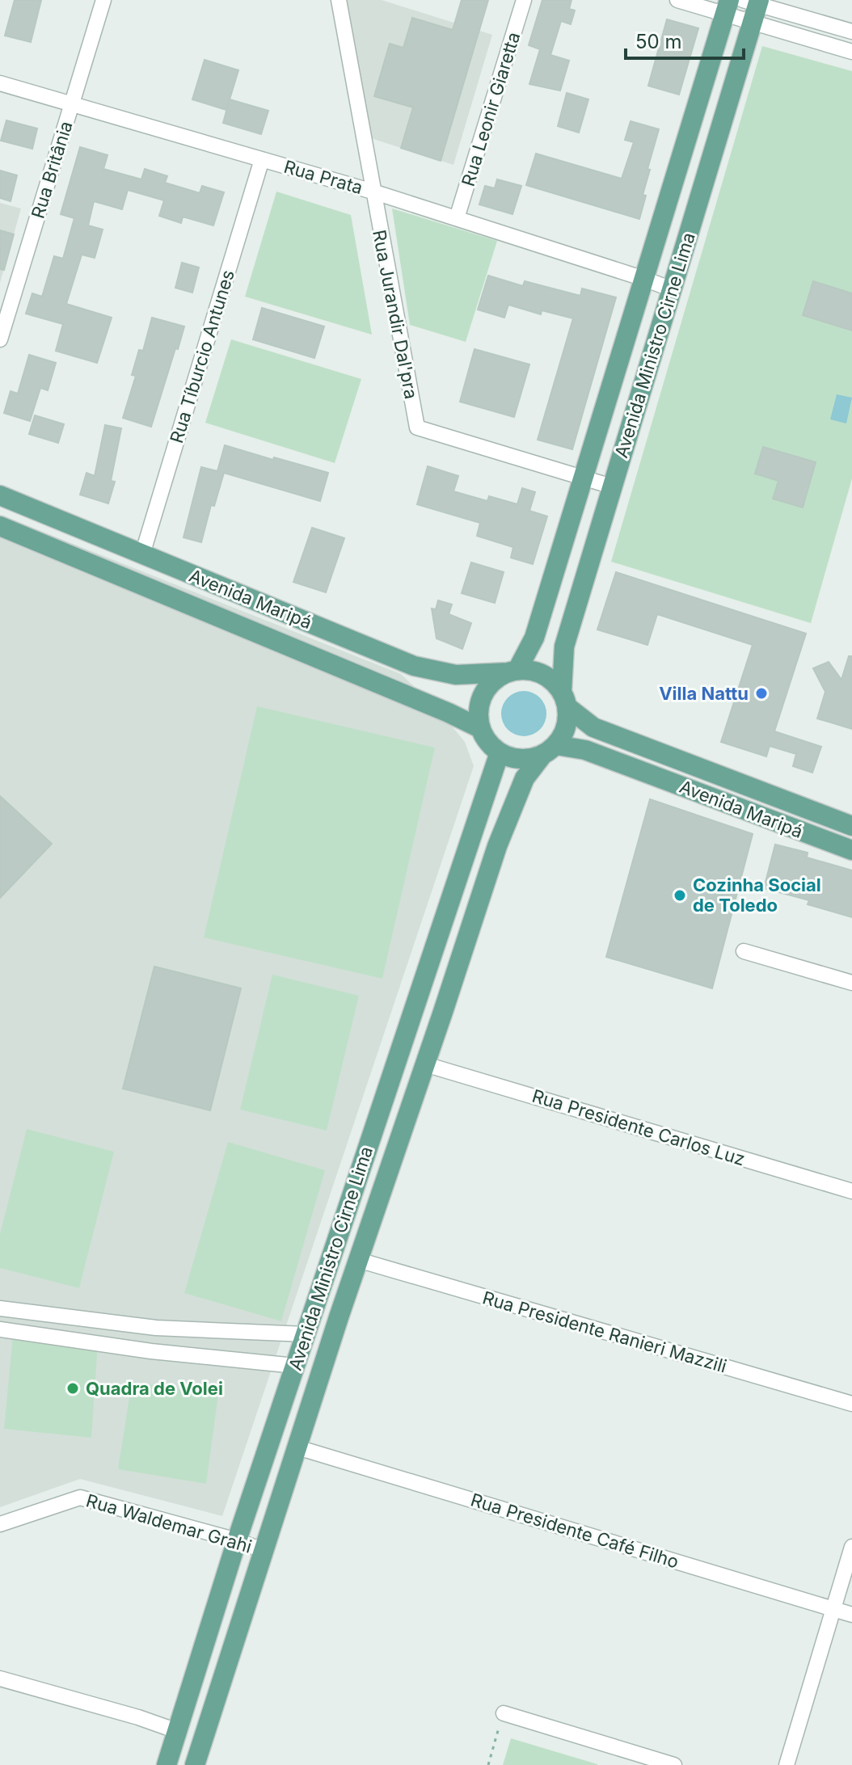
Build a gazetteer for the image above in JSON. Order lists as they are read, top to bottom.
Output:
{
  "streets": {
    "main road": ["Avenida Ministro Cirne Lima", "Avenida Maripá"],
    "street": [
      "Rua Leonir Giaretta",
      "Rua Britânia",
      "Rua Prata",
      "Rua Jurandir Dal'pra",
      "Rua Tíburcio Antunes",
      "Rua Presidente Carlos Luz",
      "Rua Presidente Ranieri Mazzili",
      "Rua Waldemar Grahi",
      "Rua Presidente Café Filho"
    ]
  },
  "crossings": [
    ["Rua Leonir Giaretta", "Rua Prata"],
    ["Rua Britânia", "Rua Prata"],
    ["Rua Prata", "Rua Jurandir Dal'pra"],
    ["Rua Prata", "Avenida Ministro Cirne Lima"],
    ["Rua Prata", "Rua Tíburcio Antunes"],
    ["Rua Jurandir Dal'pra", "Avenida Ministro Cirne Lima"],
    ["Avenida Ministro Cirne Lima", "Avenida Maripá"],
    ["Avenida Ministro Cirne Lima", "Rua Waldemar Grahi"],
    ["Rua Tíburcio Antunes", "Avenida Maripá"]
  ],
  "places": ["Villa Nattu", "Cozinha Social de Toledo", "Quadra de Volei"],
  "scale_bar": "50 m"
}
